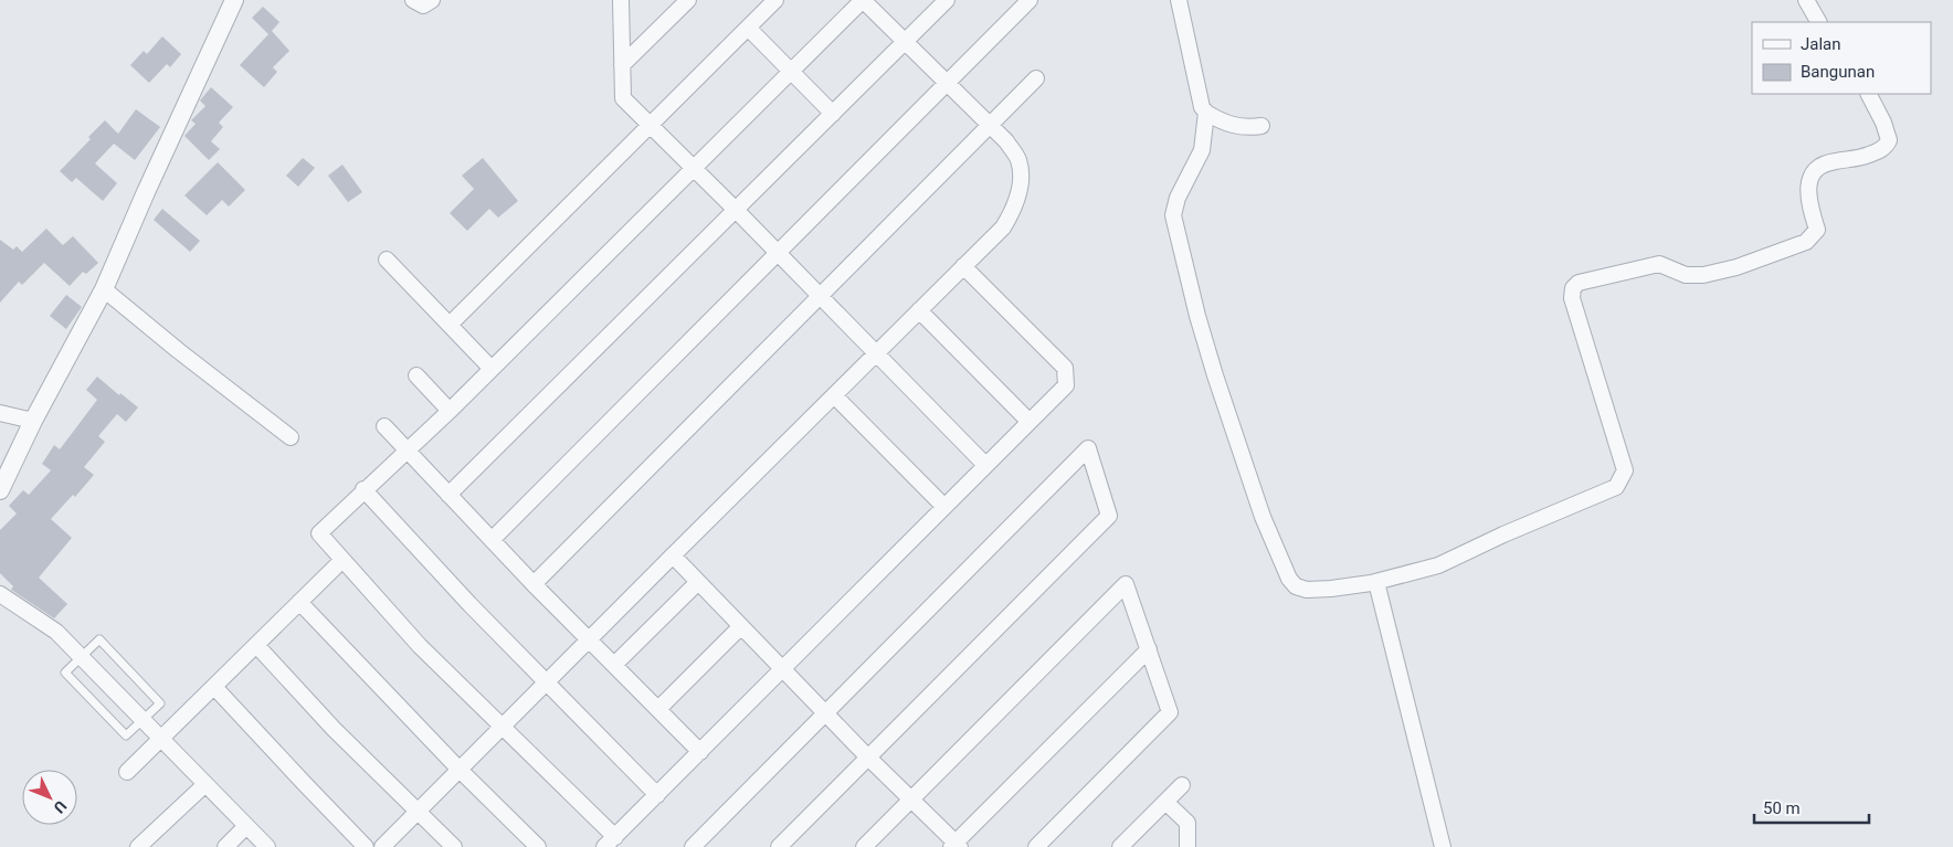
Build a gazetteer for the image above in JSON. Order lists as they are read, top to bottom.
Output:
{
  "legend": ["Jalan", "Bangunan"],
  "scale_bar": "50 m",
  "north": "bottom right"
}
